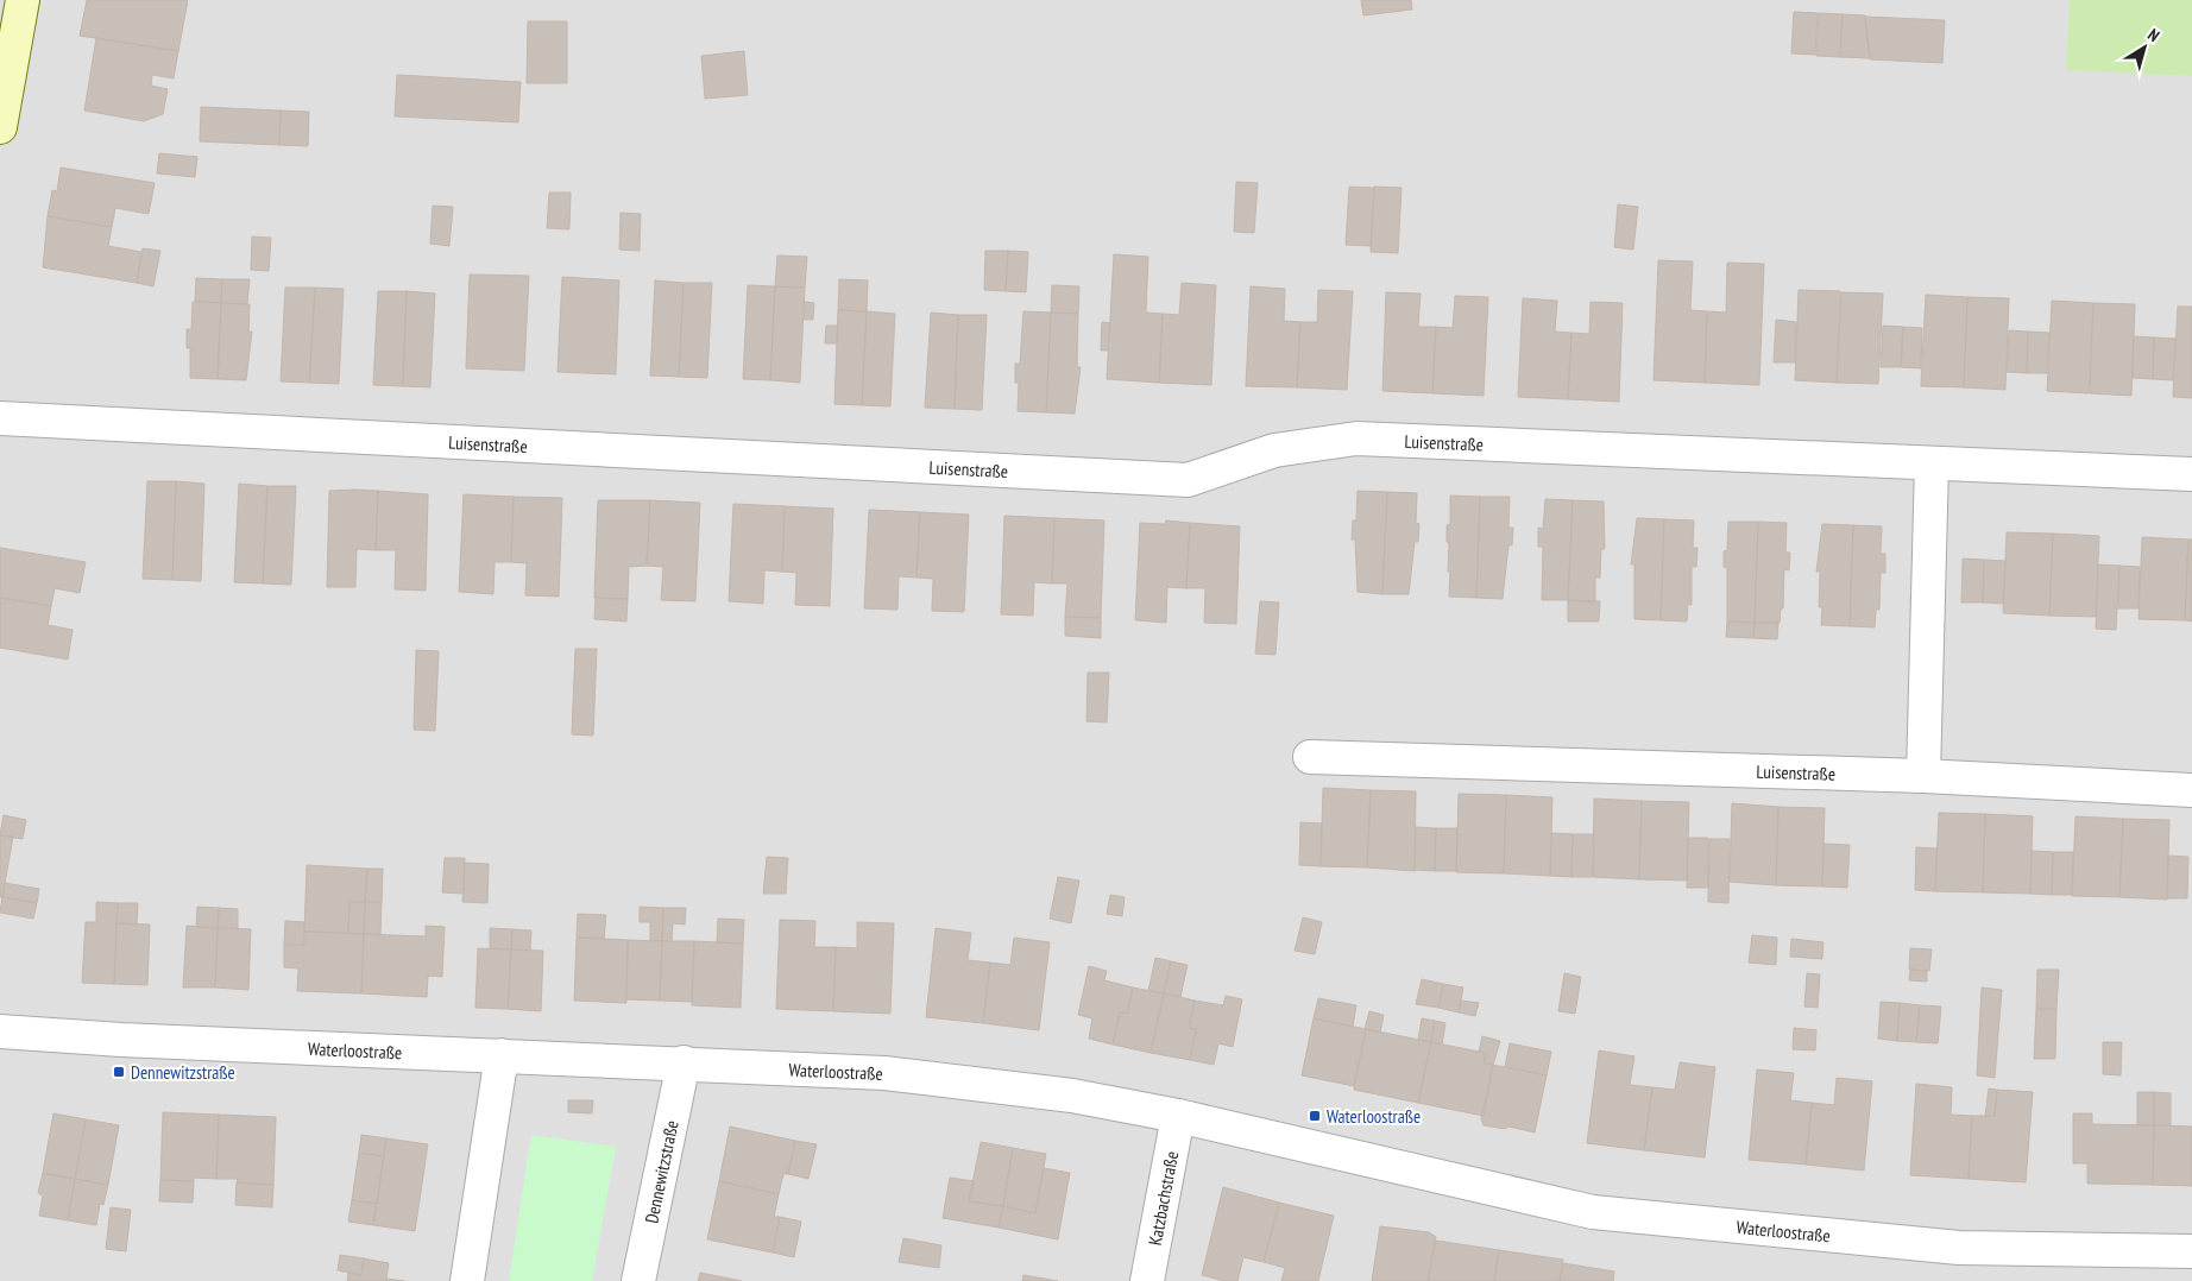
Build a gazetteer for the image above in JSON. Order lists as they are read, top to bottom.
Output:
{
  "streets": {
    "street": [
      "Luisenstraße",
      "Waterloostraße",
      "Dennewitzstraße",
      "Katzbachstraße"
    ]
  },
  "crossings": [
    ["Waterloostraße", "Dennewitzstraße"],
    ["Waterloostraße", "Katzbachstraße"]
  ],
  "places": {
    "transit": ["Dennewitzstraße", "Waterloostraße"]
  },
  "north": "top right"
}
